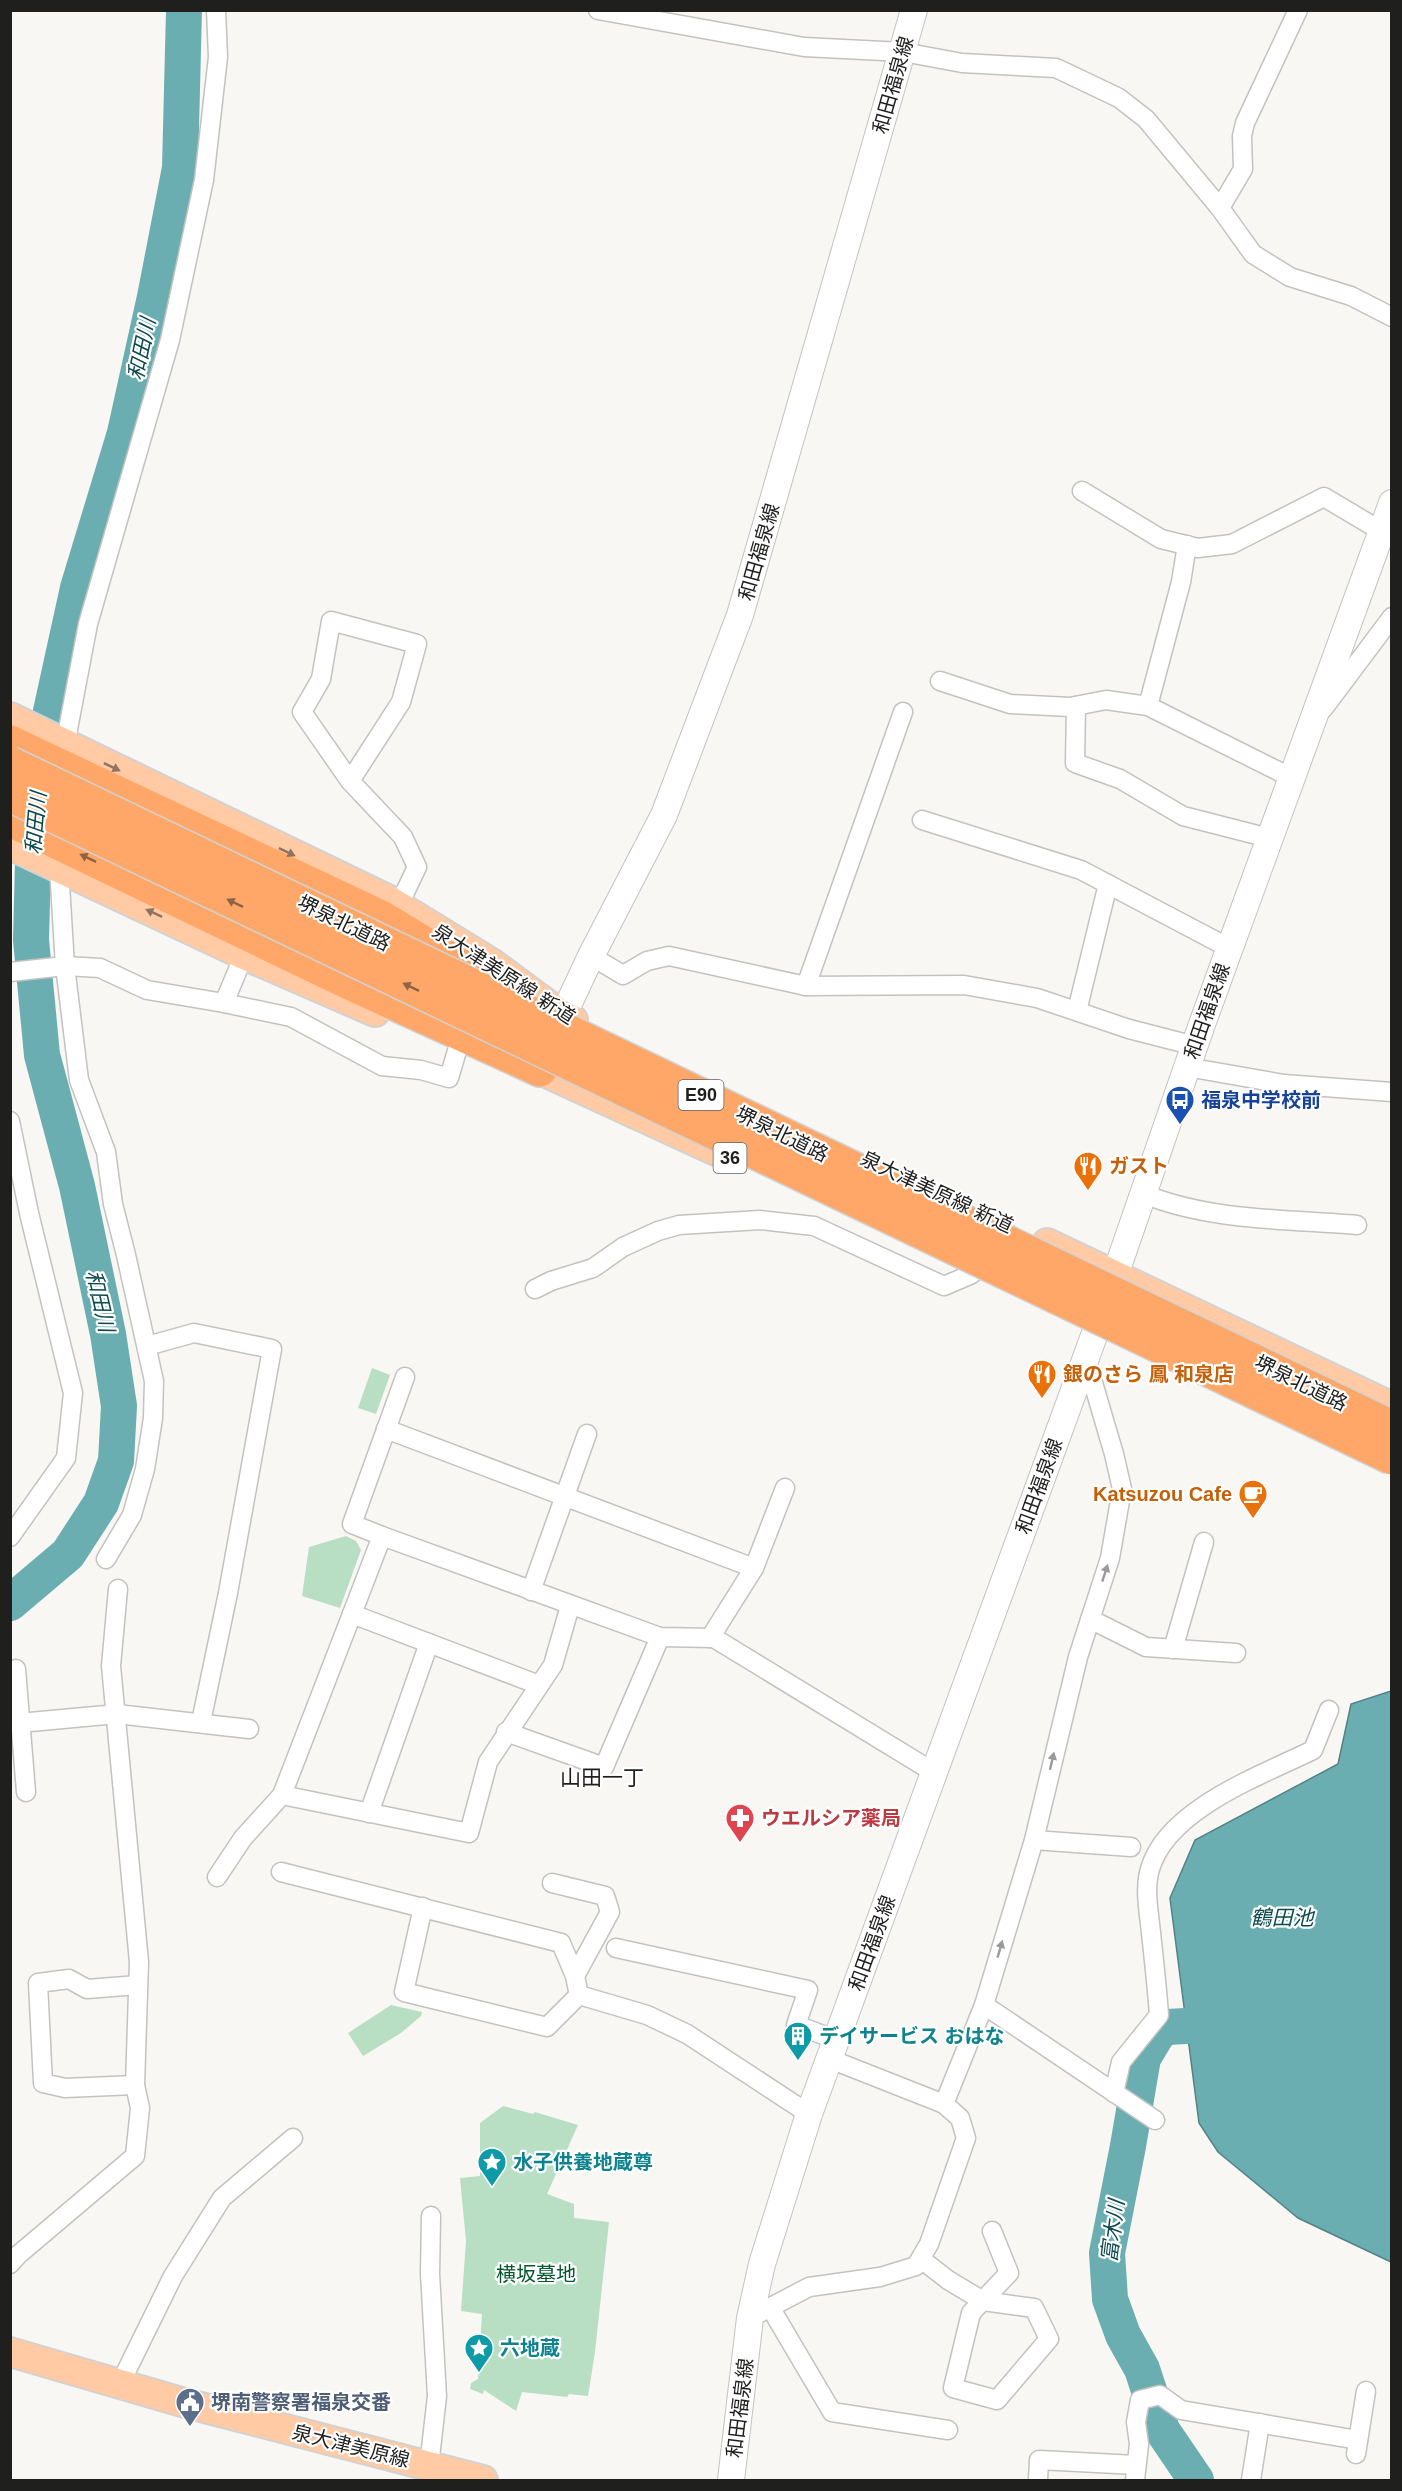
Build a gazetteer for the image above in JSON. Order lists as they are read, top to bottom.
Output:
{
  "streets": {
    "highway": ["堺泉北道路", "E90"],
    "main road": [
      "和田福泉線",
      "泉大津美原線 新道",
      "36",
      "泉大津美原線"
    ]
  },
  "crossings": [
    ["和田福泉線", "泉大津美原線 新道"],
    ["和田福泉線", "36"]
  ],
  "districts": ["山田一丁"],
  "water": ["和田川", "鶴田池", "富木川"],
  "parks": ["横坂墓地"],
  "places": {
    "bus stop": ["福泉中学校前"],
    "restaurant": ["ガスト", "銀のさら 鳳 和泉店"],
    "cafe": ["Katsuzou Cafe"],
    "pharmacy": ["ウエルシア薬局"],
    "building": ["デイサービス おはな"],
    "place": ["水子供養地蔵尊", "六地蔵"],
    "public building": ["堺南警察署福泉交番"]
  }
}
